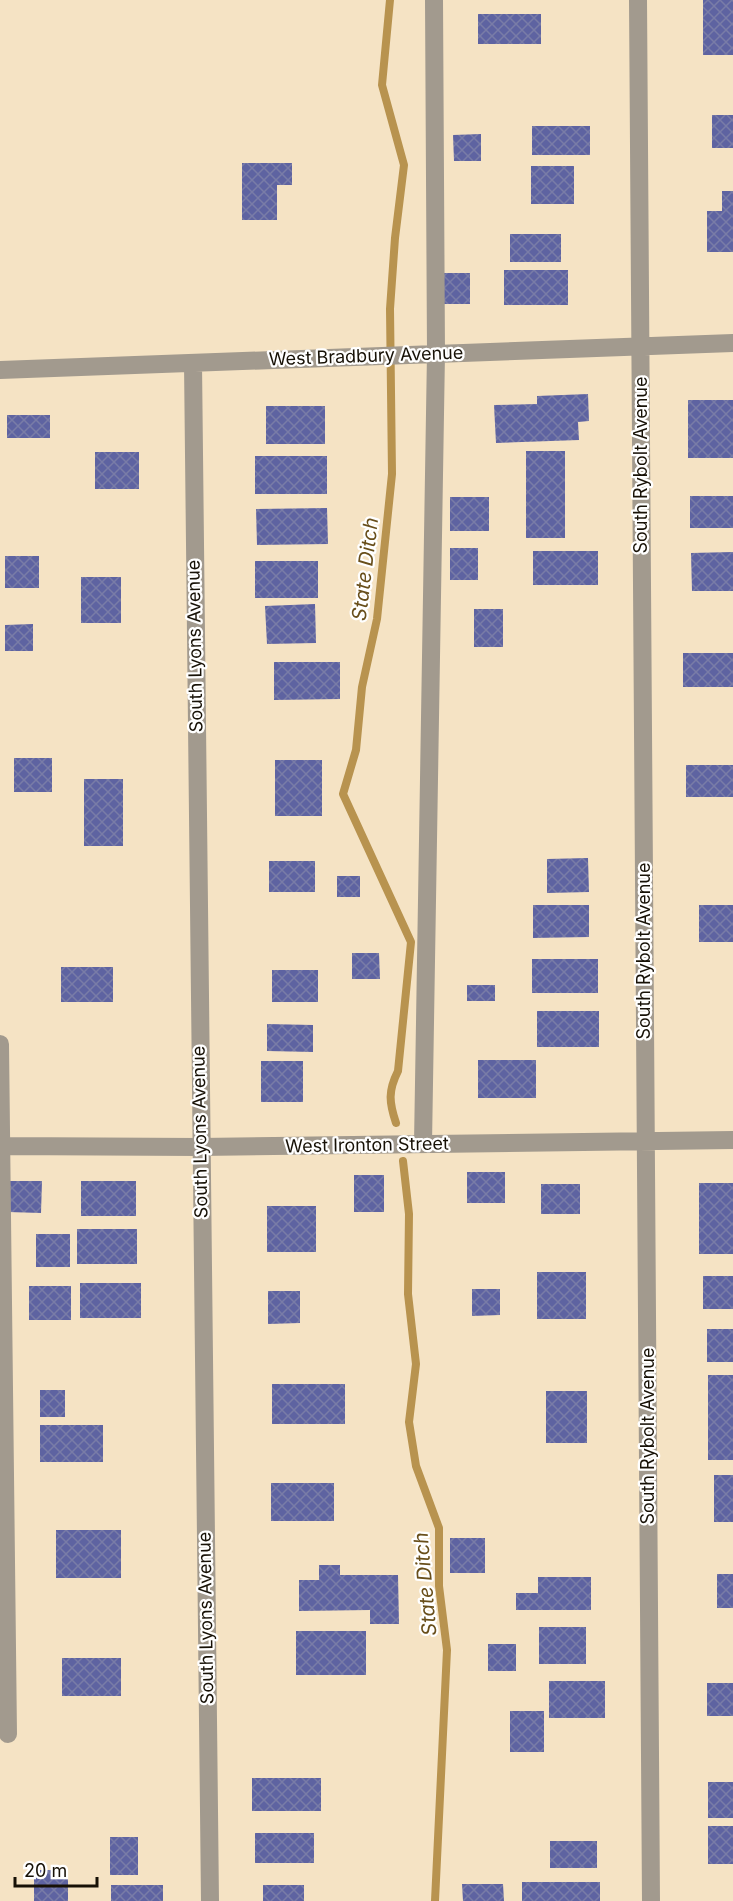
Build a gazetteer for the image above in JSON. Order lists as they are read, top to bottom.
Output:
{
  "streets": {
    "street": [
      "West Bradbury Avenue",
      "South Rybolt Avenue",
      "South Lyons Avenue",
      "West Ironton Street"
    ]
  },
  "crossings": [
    ["West Bradbury Avenue", "South Rybolt Avenue"],
    ["West Bradbury Avenue", "South Lyons Avenue"],
    ["South Rybolt Avenue", "West Ironton Street"],
    ["South Lyons Avenue", "West Ironton Street"]
  ],
  "water": ["State Ditch"],
  "scale_bar": "20 m"
}
